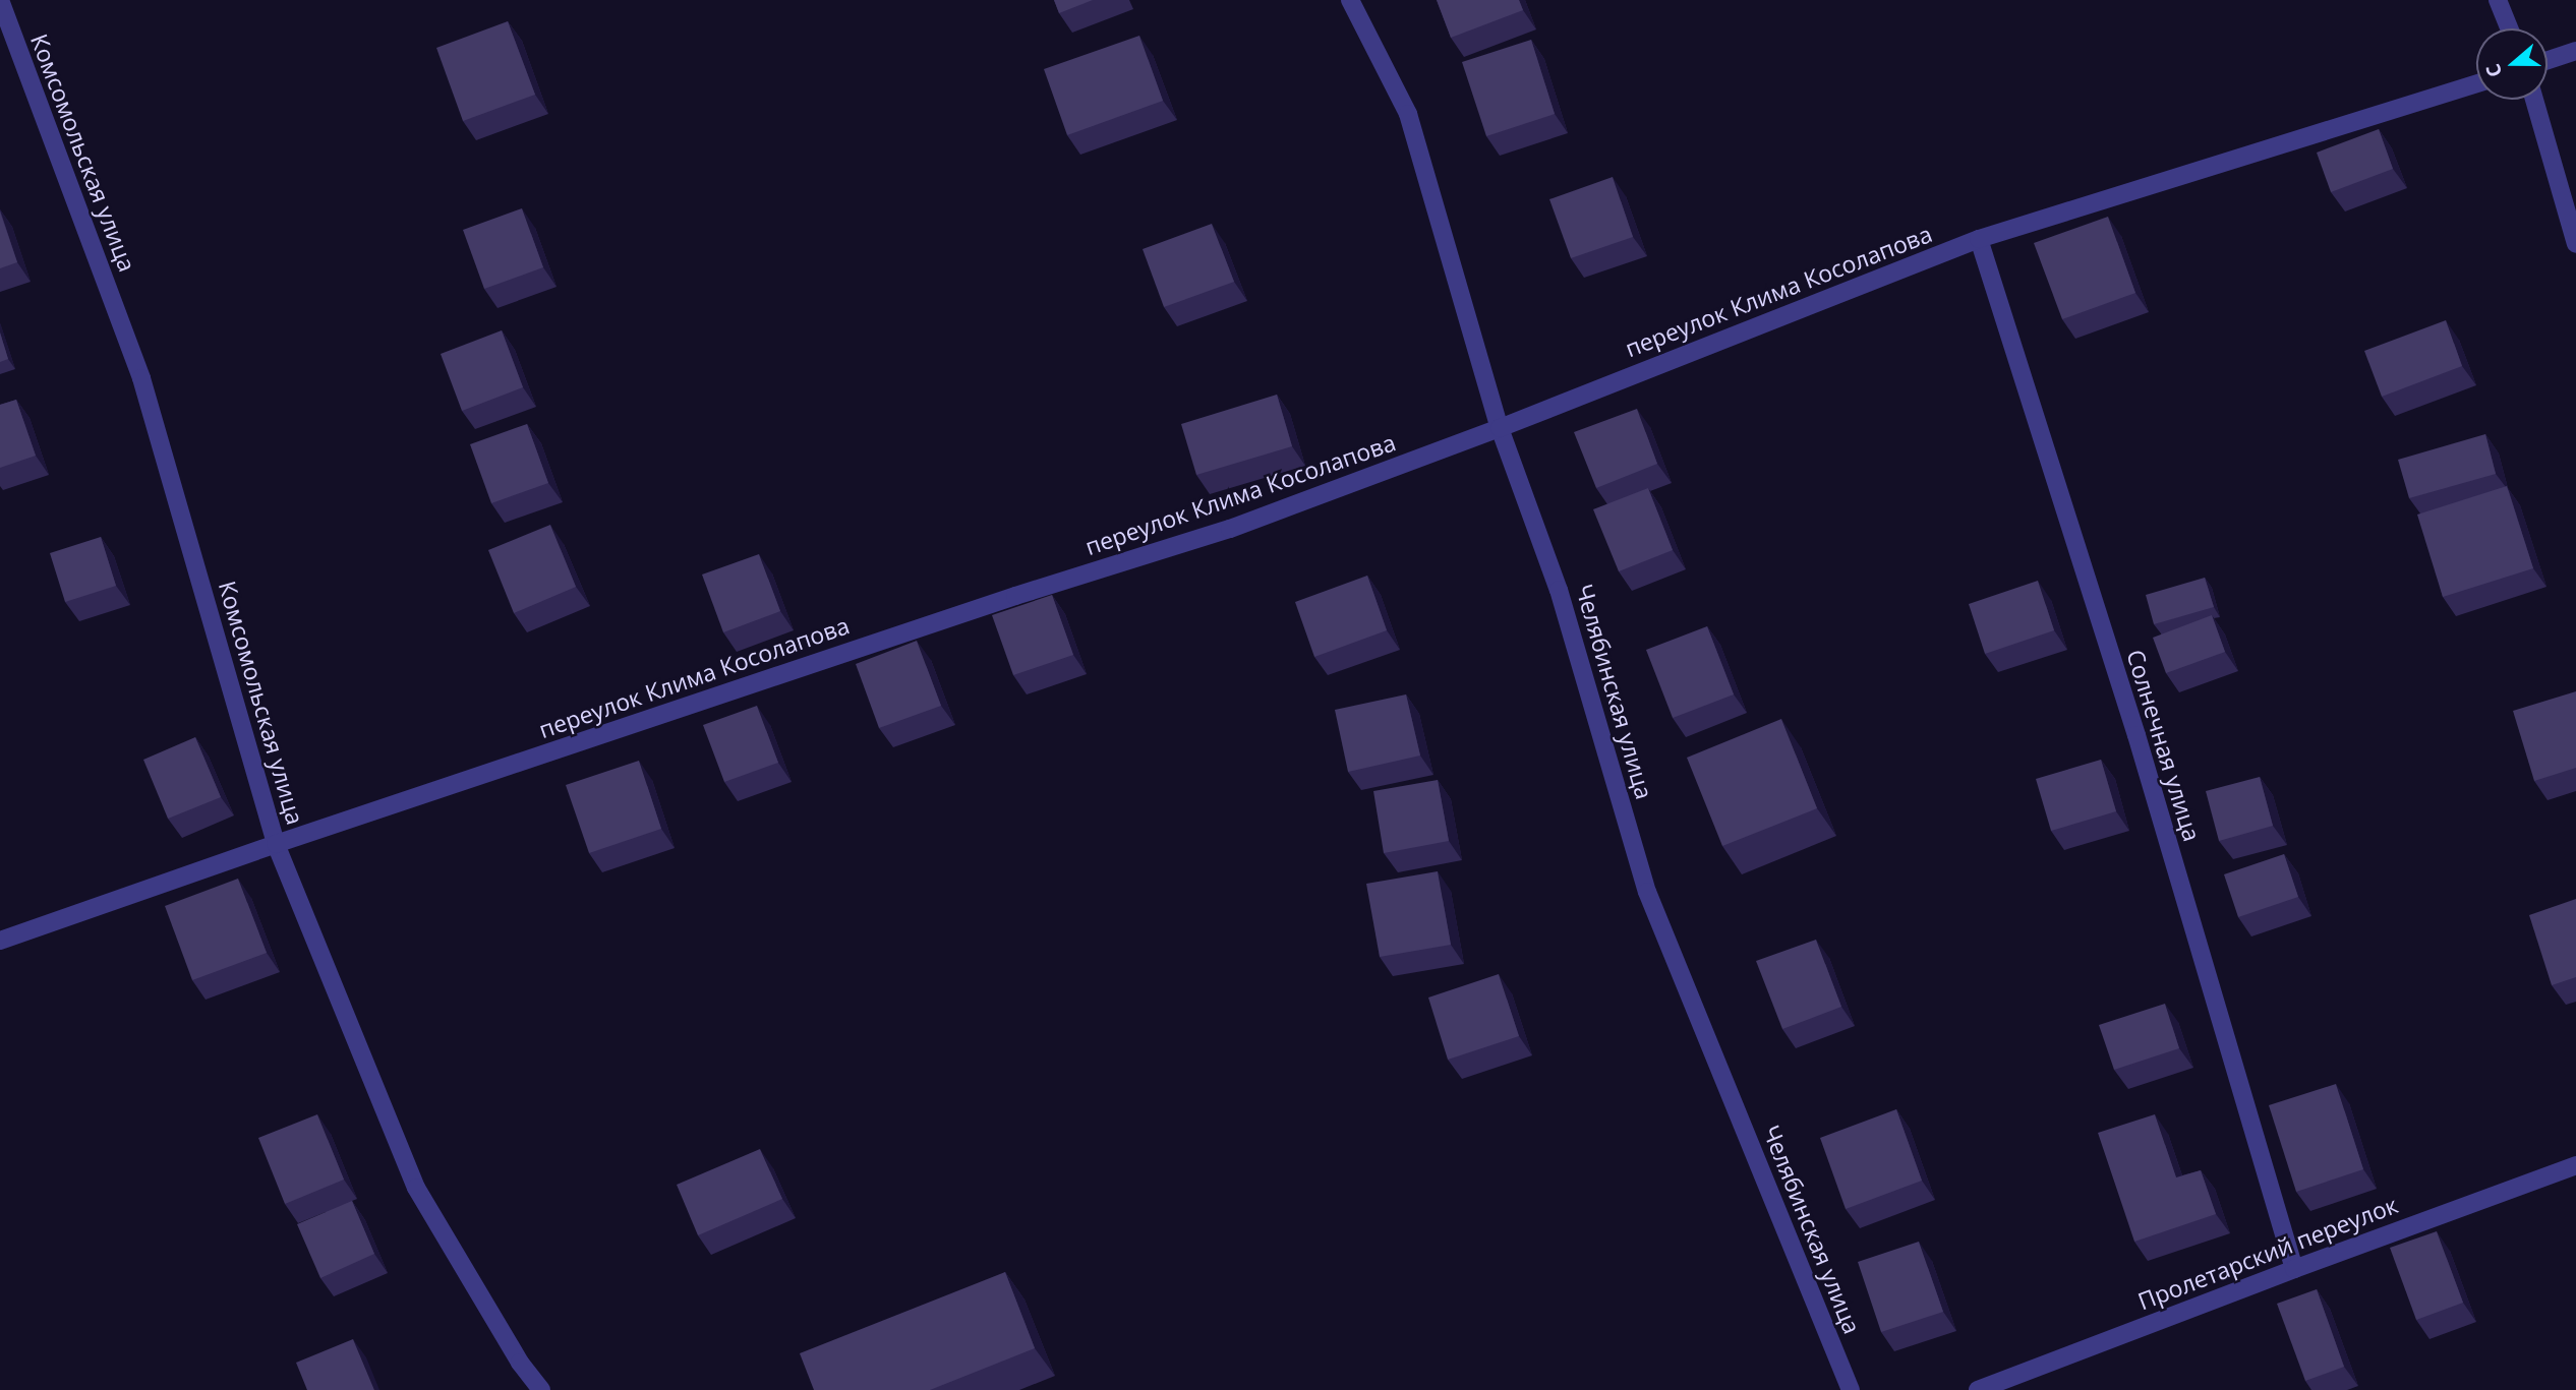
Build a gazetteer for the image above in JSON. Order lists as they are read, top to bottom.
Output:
{
  "streets": {
    "street": [
      "Комсомольская улица",
      "переулок Клима Косолапова",
      "Челябинская улица",
      "Солнечная улица",
      "Пролетарский переулок"
    ]
  },
  "crossings": [
    ["Комсомольская улица", "переулок Клима Косолапова"],
    ["переулок Клима Косолапова", "Челябинская улица"],
    ["переулок Клима Косолапова", "Солнечная улица"],
    ["Солнечная улица", "Пролетарский переулок"]
  ],
  "north": "left"
}
